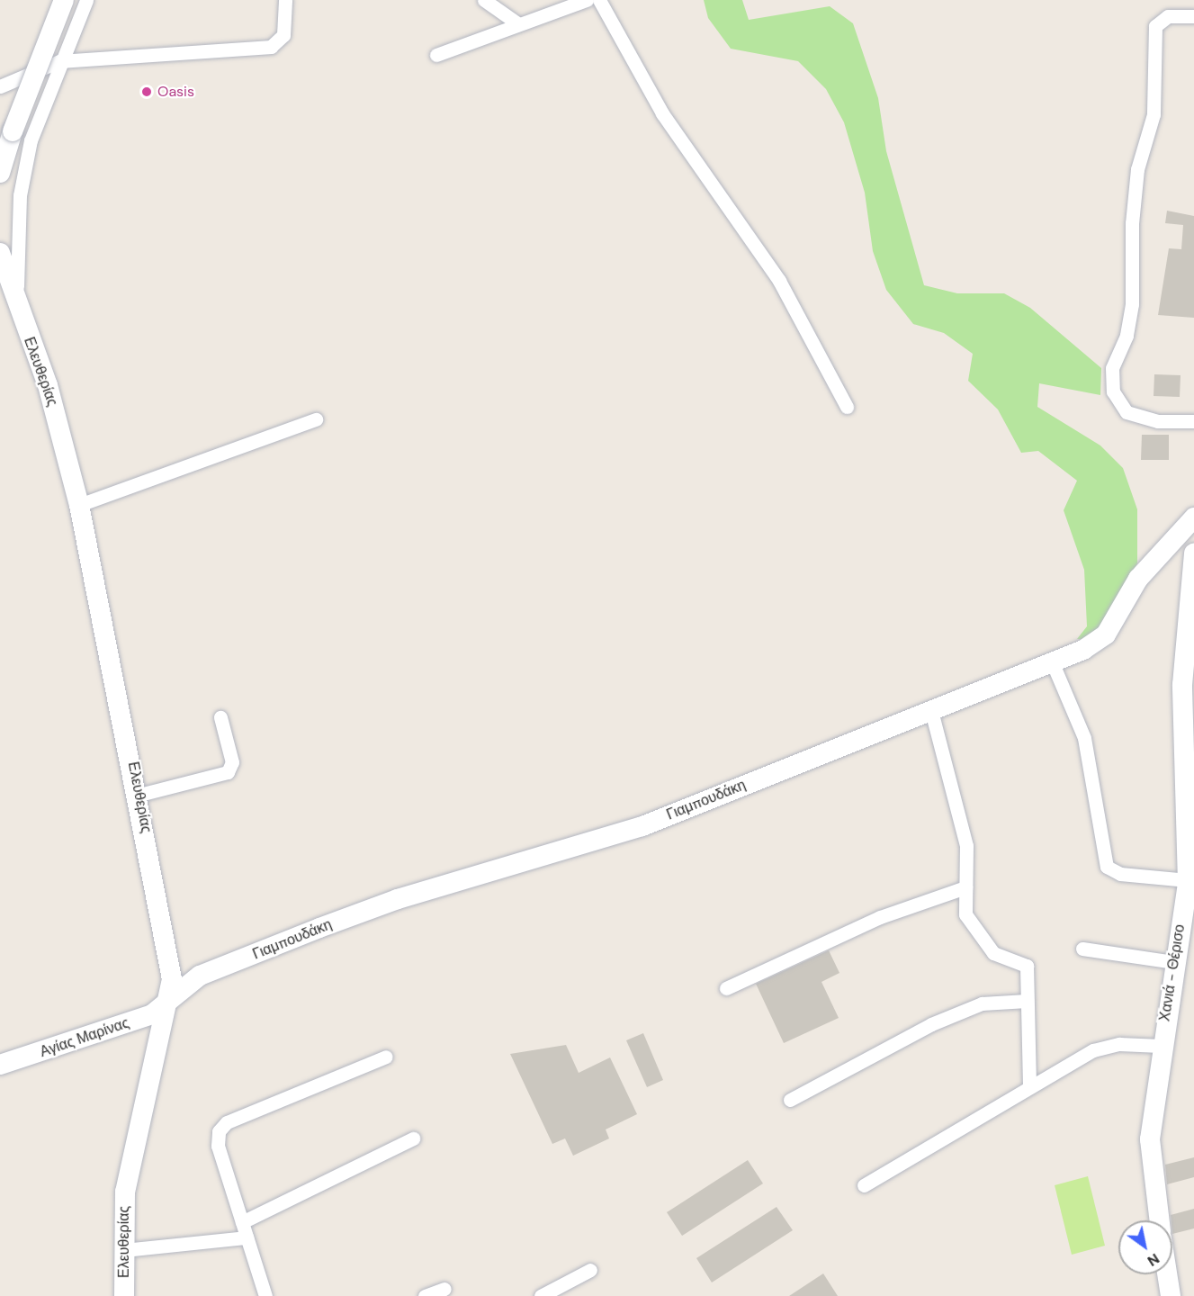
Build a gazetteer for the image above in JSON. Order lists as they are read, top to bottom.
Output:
{
  "streets": {
    "main road": [
      "Ελευθερίας",
      "Γιαμπουδάκη",
      "Χανιά - Θέρισο",
      "Αγίας Μαρίνας"
    ]
  },
  "crossings": [
    ["Ελευθερίας", "Γιαμπουδάκη"],
    ["Ελευθερίας", "Αγίας Μαρίνας"],
    ["Γιαμπουδάκη", "Αγίας Μαρίνας"]
  ],
  "places": ["Oasis"],
  "north": "bottom right"
}
